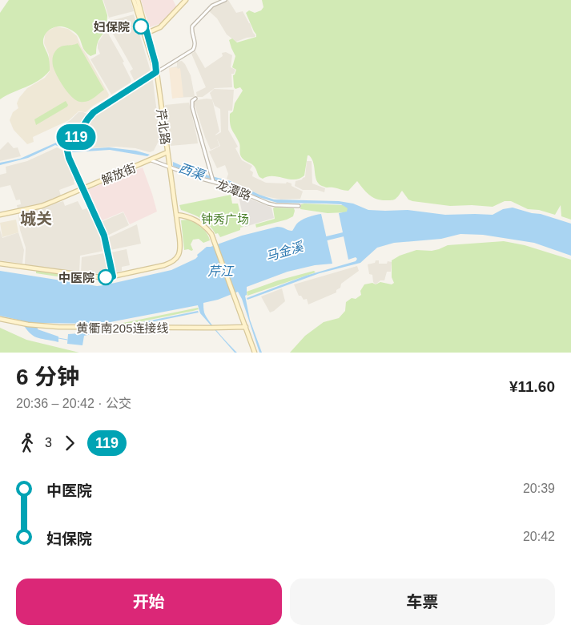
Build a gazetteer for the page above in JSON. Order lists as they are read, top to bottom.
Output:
{
  "streets": {
    "main road": ["芹北路", "解放街", "黄衢南205连接线"],
    "street": ["龙潭路"]
  },
  "crossings": [
    ["芹北路", "解放街"],
    ["芹北路", "龙潭路"],
    ["解放街", "龙潭路"]
  ],
  "districts": ["城关"],
  "water": ["西渠", "马金溪", "芹江"],
  "parks": ["钟秀广场"],
  "places": ["妇保院", "中医院"],
  "lines": ["bus line 119"],
  "page": {
    "on_map": "119",
    "heading": ["6 分钟", "20:36 – 20:42 · 公交", "¥11.60"],
    "legs": ["3", "119"],
    "list": [
      {
        "name": "中医院",
        "value": "20:39"
      },
      {
        "name": "妇保院",
        "value": "20:42"
      }
    ],
    "buttons": ["开始", "车票"]
  }
}
